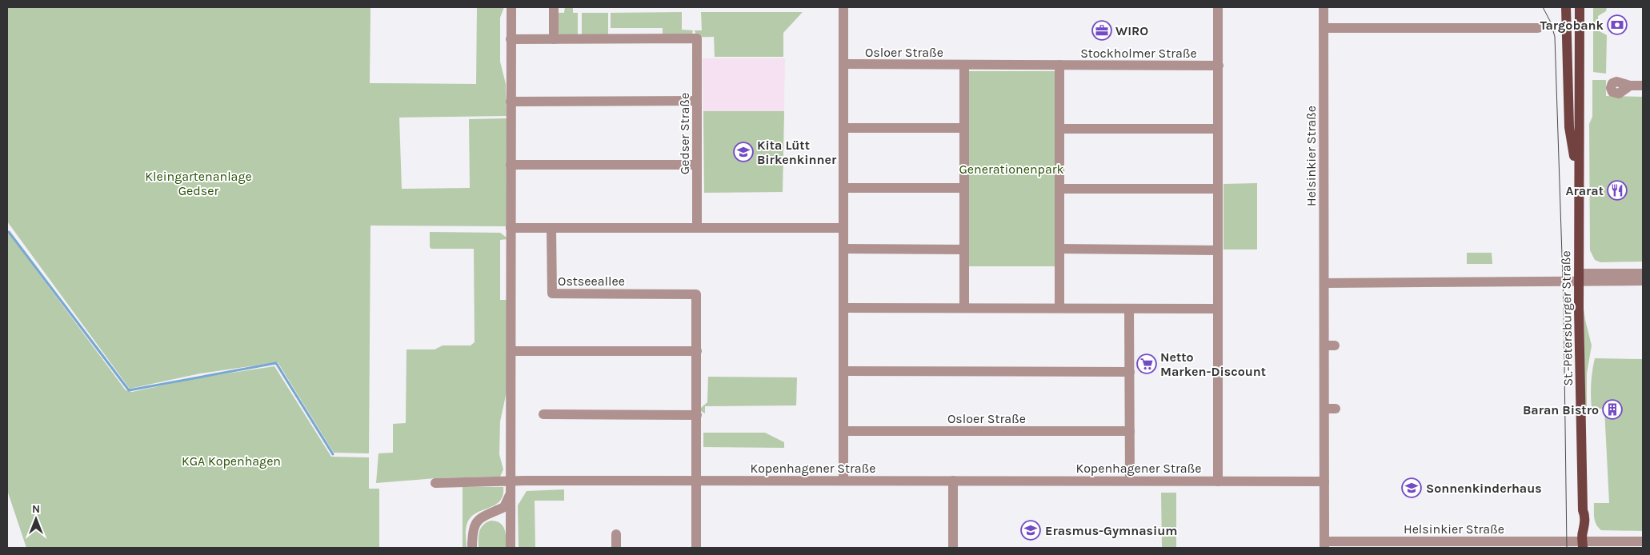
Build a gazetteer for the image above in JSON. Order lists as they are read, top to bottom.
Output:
{
  "streets": {
    "main road": ["St.-Petersburger Straße"],
    "street": [
      "Osloer Straße",
      "Stockholmer Straße",
      "Gedser Straße",
      "Helsinkier Straße",
      "Ostseeallee",
      "Kopenhagener Straße"
    ]
  },
  "crossings": [
    ["Osloer Straße", "Stockholmer Straße"],
    ["Helsinkier Straße", "St.-Petersburger Straße"],
    ["Helsinkier Straße", "Kopenhagener Straße"]
  ],
  "parks": ["Generationenpark", "Kleingartenanlage Gedser", "KGA Kopenhagen"],
  "places": {
    "bank": ["Targobank"],
    "office": ["WIRO"],
    "school or university": ["Kita Lütt Birkenkinner", "Sonnenkinderhaus", "Erasmus-Gymnasium"],
    "restaurant": ["Ararat"],
    "supermarket": ["Netto Marken-Discount"],
    "building": ["Baran Bistro"]
  },
  "north": "top"
}
